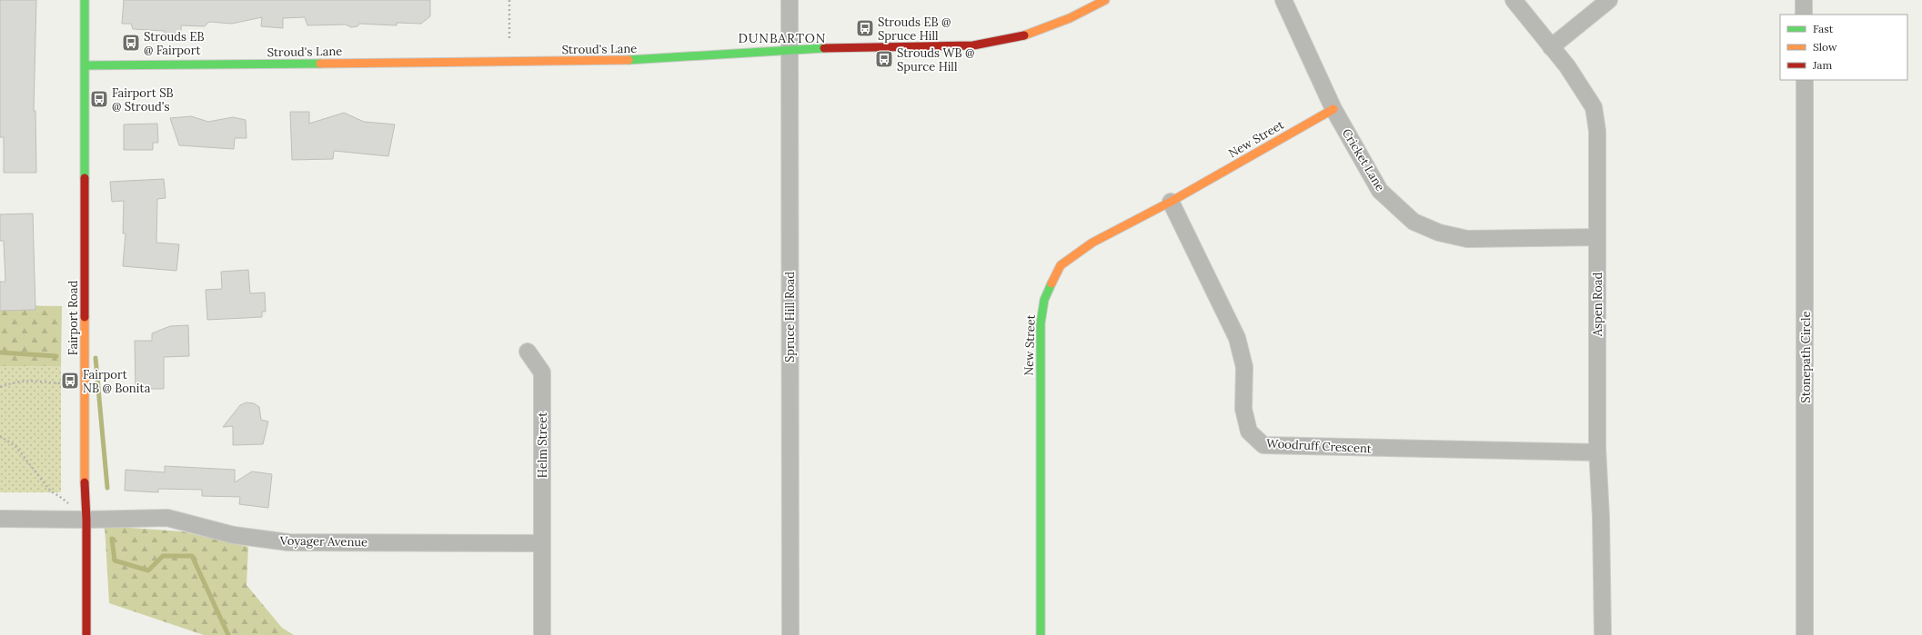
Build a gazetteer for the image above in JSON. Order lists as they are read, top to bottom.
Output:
{
  "streets": {
    "street": [
      "Stroud's Lane",
      "New Street",
      "Cricket Lane",
      "Aspen Road",
      "Spruce Hill Road",
      "Fairport Road",
      "Stonepath Circle",
      "Helm Street",
      "Woodruff Crescent",
      "Voyager Avenue"
    ]
  },
  "crossings": [
    ["Stroud's Lane", "Spruce Hill Road"],
    ["Stroud's Lane", "Fairport Road"],
    ["New Street", "Cricket Lane"],
    ["New Street", "Woodruff Crescent"],
    ["Cricket Lane", "Aspen Road"],
    ["Aspen Road", "Woodruff Crescent"],
    ["Fairport Road", "Voyager Avenue"],
    ["Helm Street", "Voyager Avenue"]
  ],
  "districts": ["DUNBARTON"],
  "places": {
    "bus stop": [
      "Strouds EB @ Spruce Hill",
      "Strouds EB @ Fairport",
      "Strouds WB @ Spurce Hill",
      "Fairport SB @ Stroud's",
      "Fairport NB @ Bonita"
    ]
  },
  "legend": ["Fast", "Slow", "Jam"]
}
